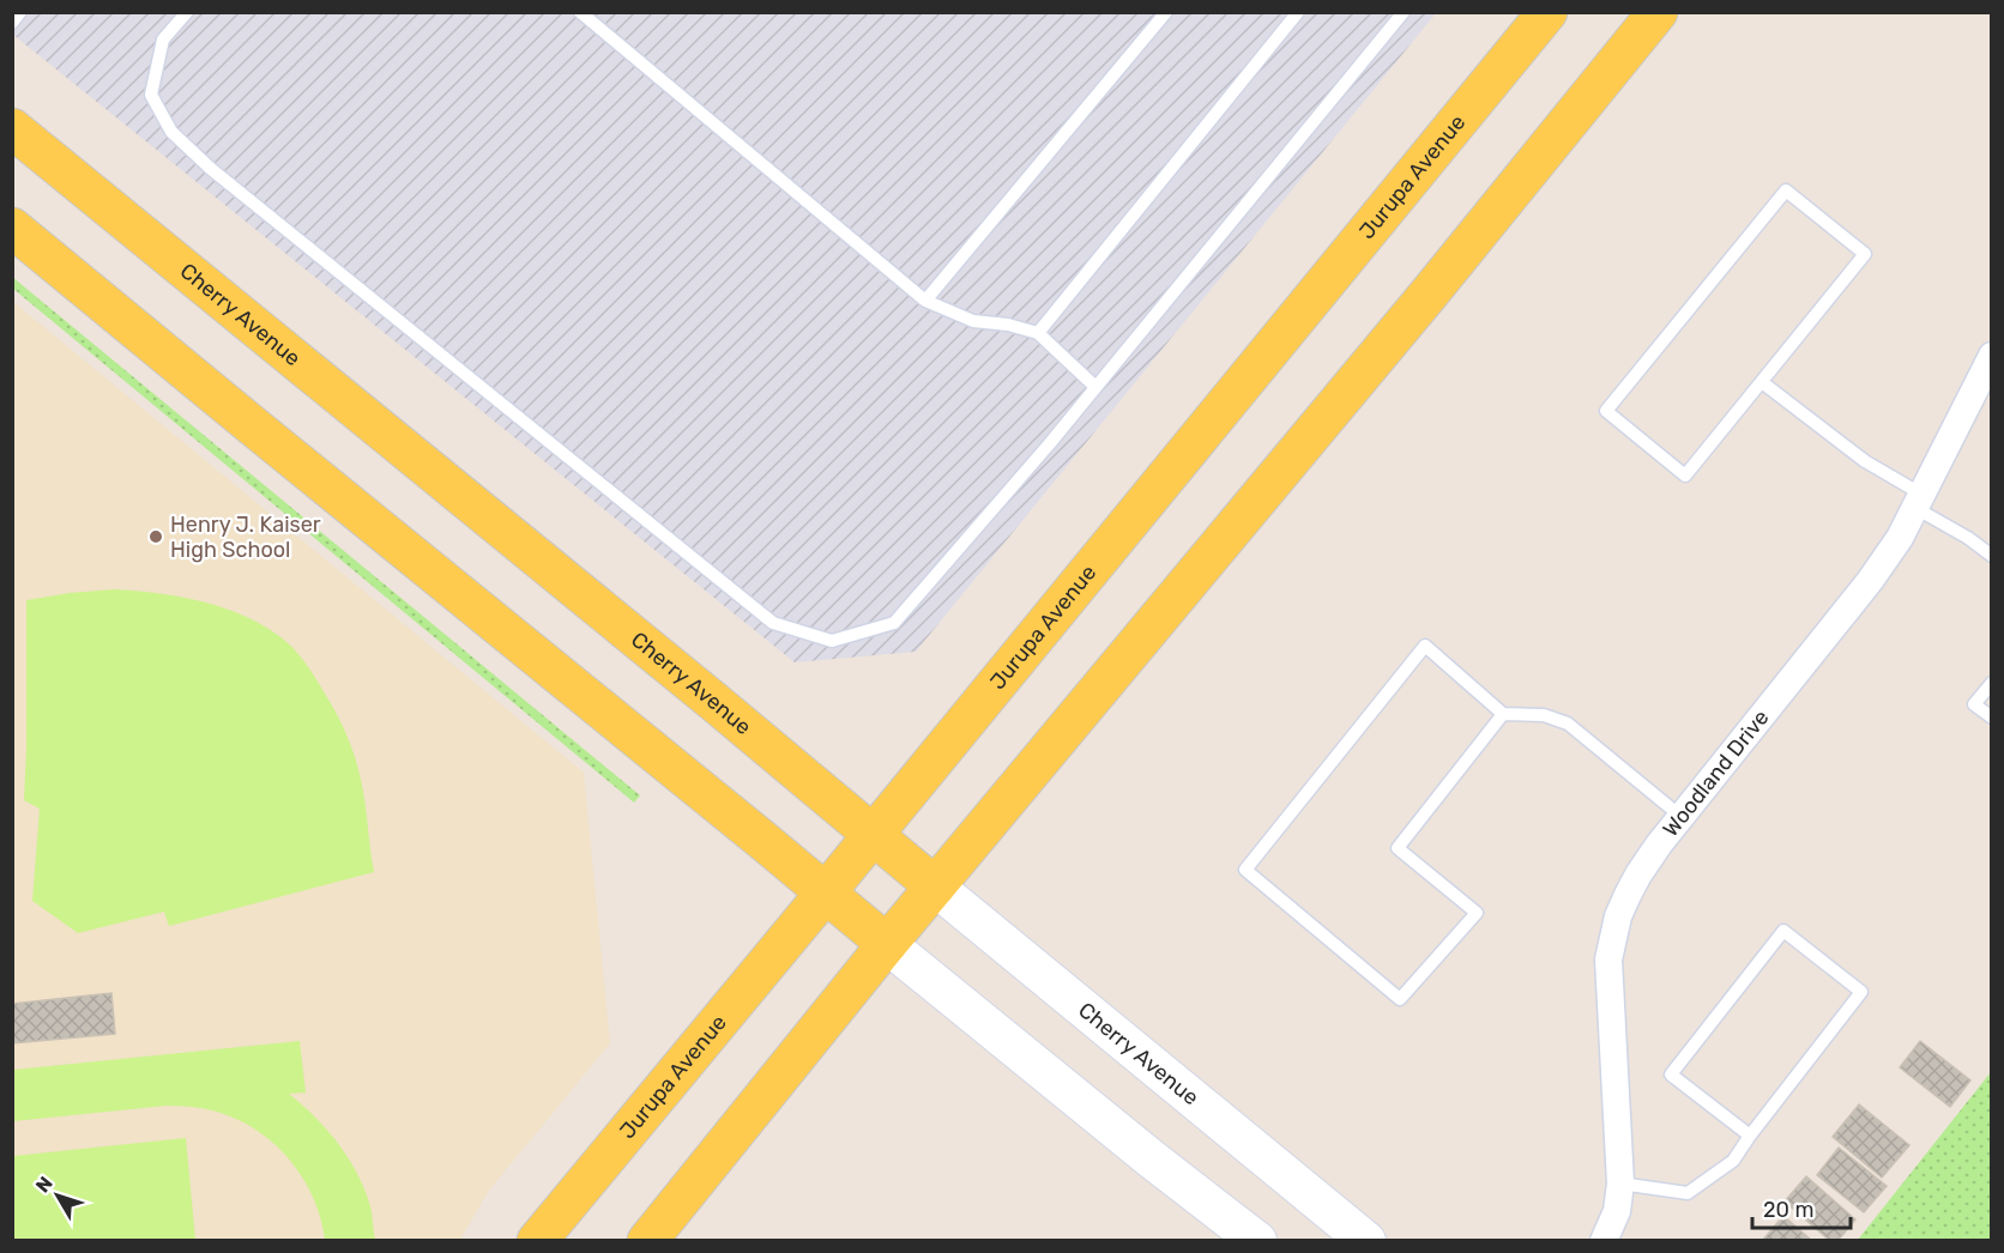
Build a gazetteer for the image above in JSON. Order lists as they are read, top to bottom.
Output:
{
  "streets": {
    "main road": ["Jurupa Avenue", "Cherry Avenue"],
    "street": ["Woodland Drive"]
  },
  "crossings": [
    ["Jurupa Avenue", "Cherry Avenue"]
  ],
  "places": ["Henry J. Kaiser High School"],
  "scale_bar": "20 m",
  "north": "top left"
}
